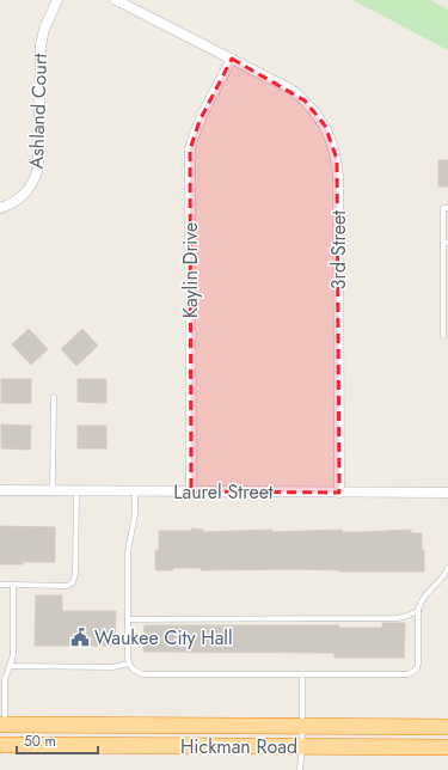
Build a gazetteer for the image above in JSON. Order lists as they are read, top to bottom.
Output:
{
  "streets": {
    "highway": ["Hickman Road"],
    "street": [
      "Ashland Court",
      "3rd Street",
      "Kaylin Drive",
      "Laurel Street"
    ]
  },
  "crossings": [
    ["3rd Street", "Kaylin Drive"],
    ["3rd Street", "Laurel Street"],
    ["Kaylin Drive", "Laurel Street"]
  ],
  "places": {
    "public building": ["Waukee City Hall"]
  },
  "scale_bar": "50 m"
}
